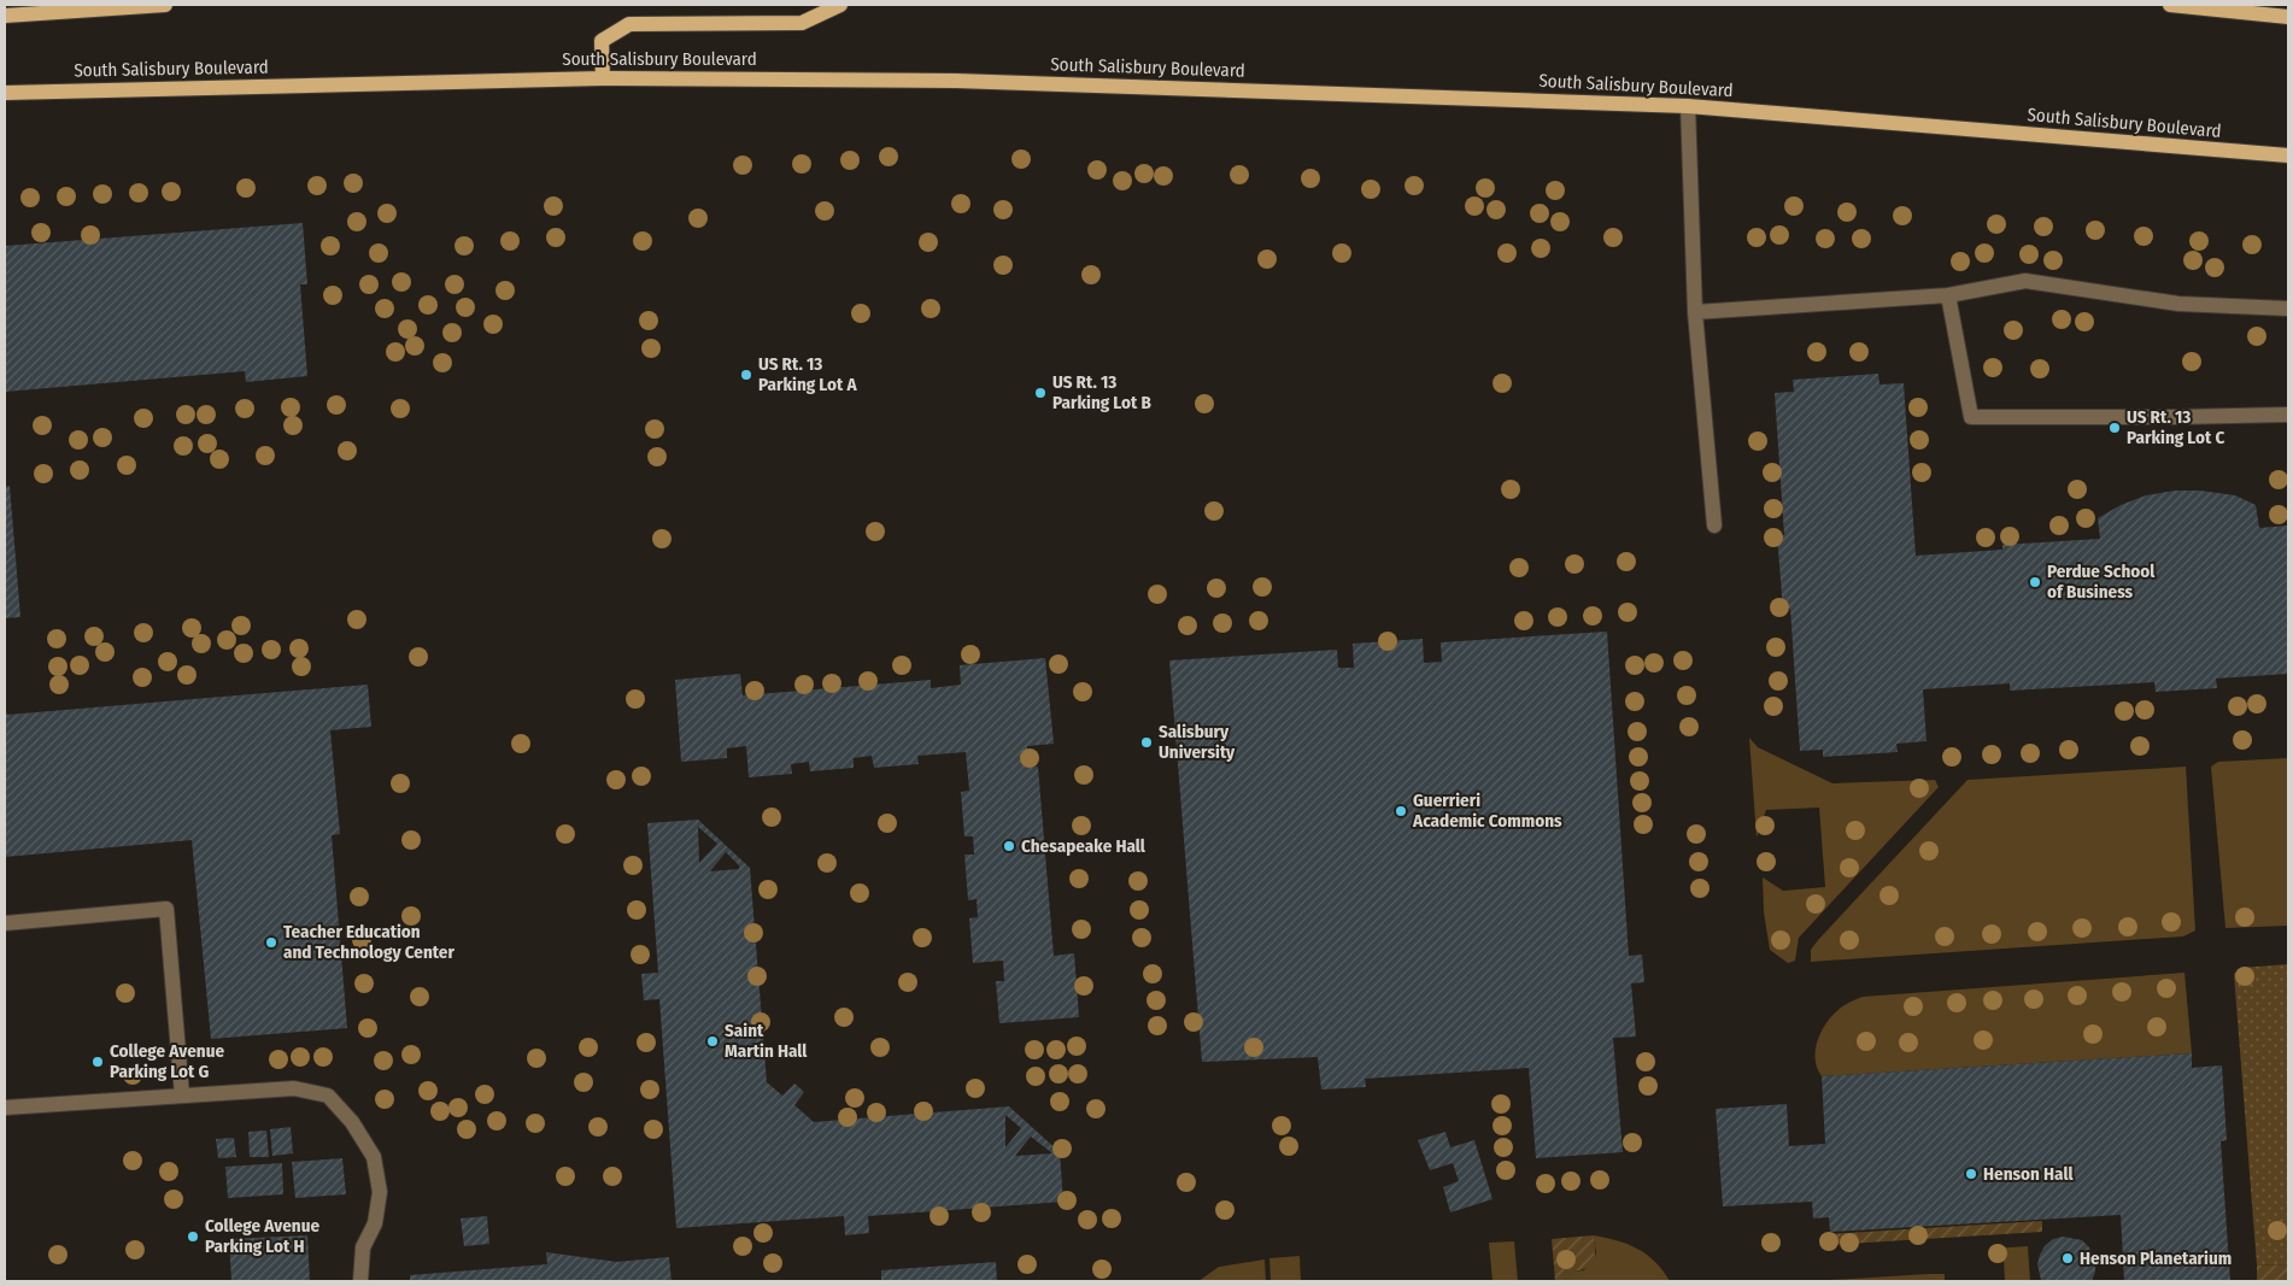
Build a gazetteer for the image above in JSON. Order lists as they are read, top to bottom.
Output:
{
  "streets": {
    "main road": ["South Salisbury Boulevard"]
  },
  "places": [
    "US Rt. 13 Parking Lot A",
    "US Rt. 13 Parking Lot B",
    "US Rt. 13 Parking Lot C",
    "Perdue School of Business",
    "Salisbury University",
    "Guerrieri Academic Commons",
    "Chesapeake Hall",
    "Teacher Education and Technology Center",
    "Saint Martin Hall",
    "College Avenue Parking Lot G",
    "Henson Hall",
    "College Avenue Parking Lot H",
    "Henson Planetarium"
  ]
}
